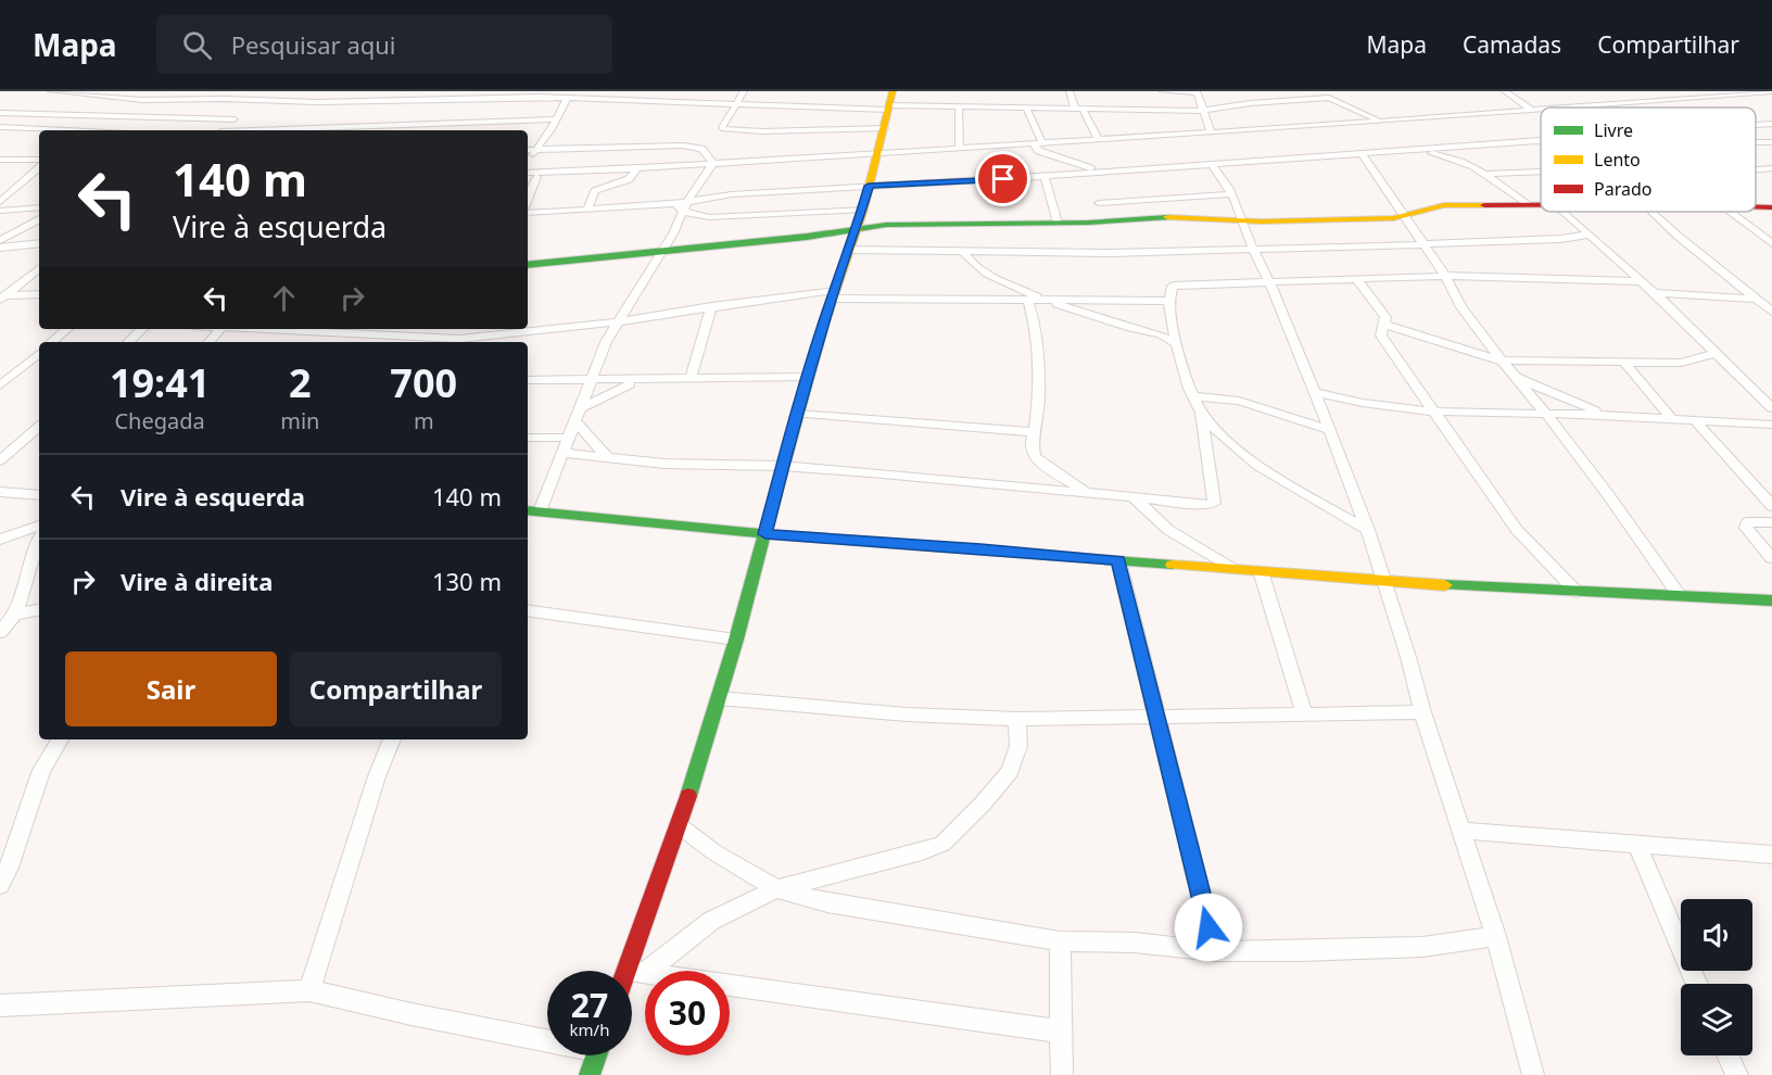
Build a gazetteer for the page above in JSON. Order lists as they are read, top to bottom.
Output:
{
  "legend": ["Livre", "Lento", "Parado"],
  "page": {
    "header": "Mapa",
    "search": "Pesquisar aqui",
    "nav": ["Mapa", "Camadas", "Compartilhar"],
    "turn": ["140 m", "Vire à esquerda"],
    "eta": [
      "19:41",
      "Chegada",
      "2",
      "min",
      "700",
      "m"
    ],
    "list": [
      {
        "name": "Vire à esquerda",
        "value": "140 m"
      },
      {
        "name": "Vire à direita",
        "value": "130 m"
      }
    ],
    "buttons": ["Sair", "Compartilhar"],
    "speed": "27 km/h",
    "limit": "30"
  }
}
